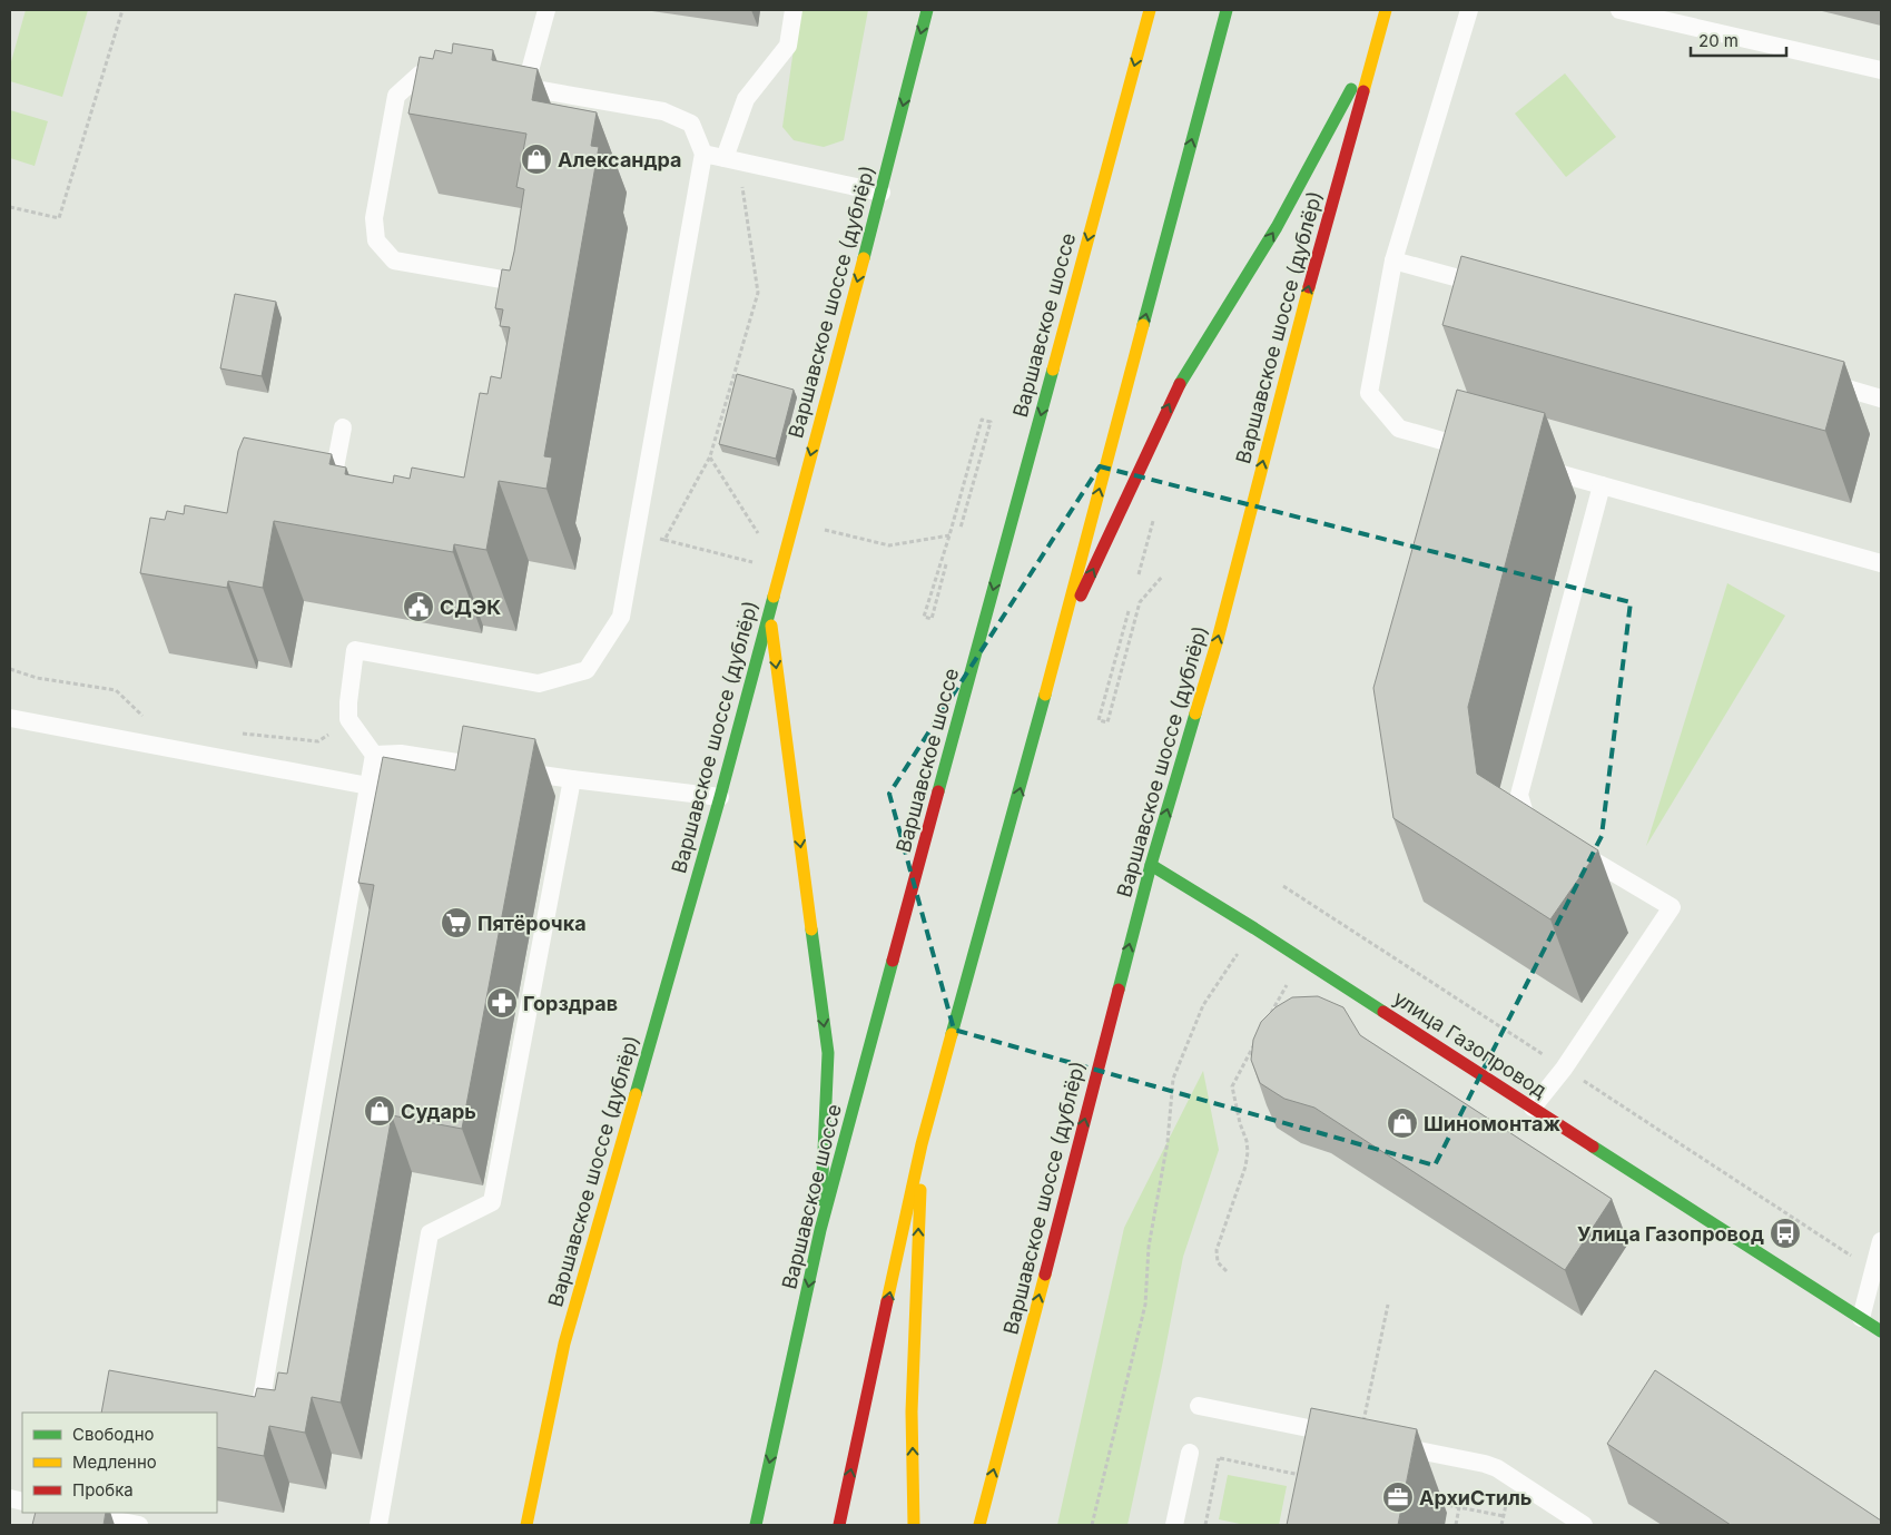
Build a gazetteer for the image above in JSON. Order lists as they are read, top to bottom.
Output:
{
  "streets": {
    "main road": ["Варшавское шоссе (дублёр)", "Варшавское шоссе", "улица Газопровод"]
  },
  "crossings": [
    ["Варшавское шоссе (дублёр)", "улица Газопровод"]
  ],
  "places": {
    "shop": ["Александра", "Сударь", "Шиномонтаж"],
    "public building": ["СДЭК"],
    "supermarket": ["Пятёрочка"],
    "pharmacy": ["Горздрав"],
    "bus stop": ["Улица Газопровод"],
    "office": ["АрхиСтиль"]
  },
  "legend": ["Свободно", "Медленно", "Пробка"],
  "scale_bar": "20 m"
}
